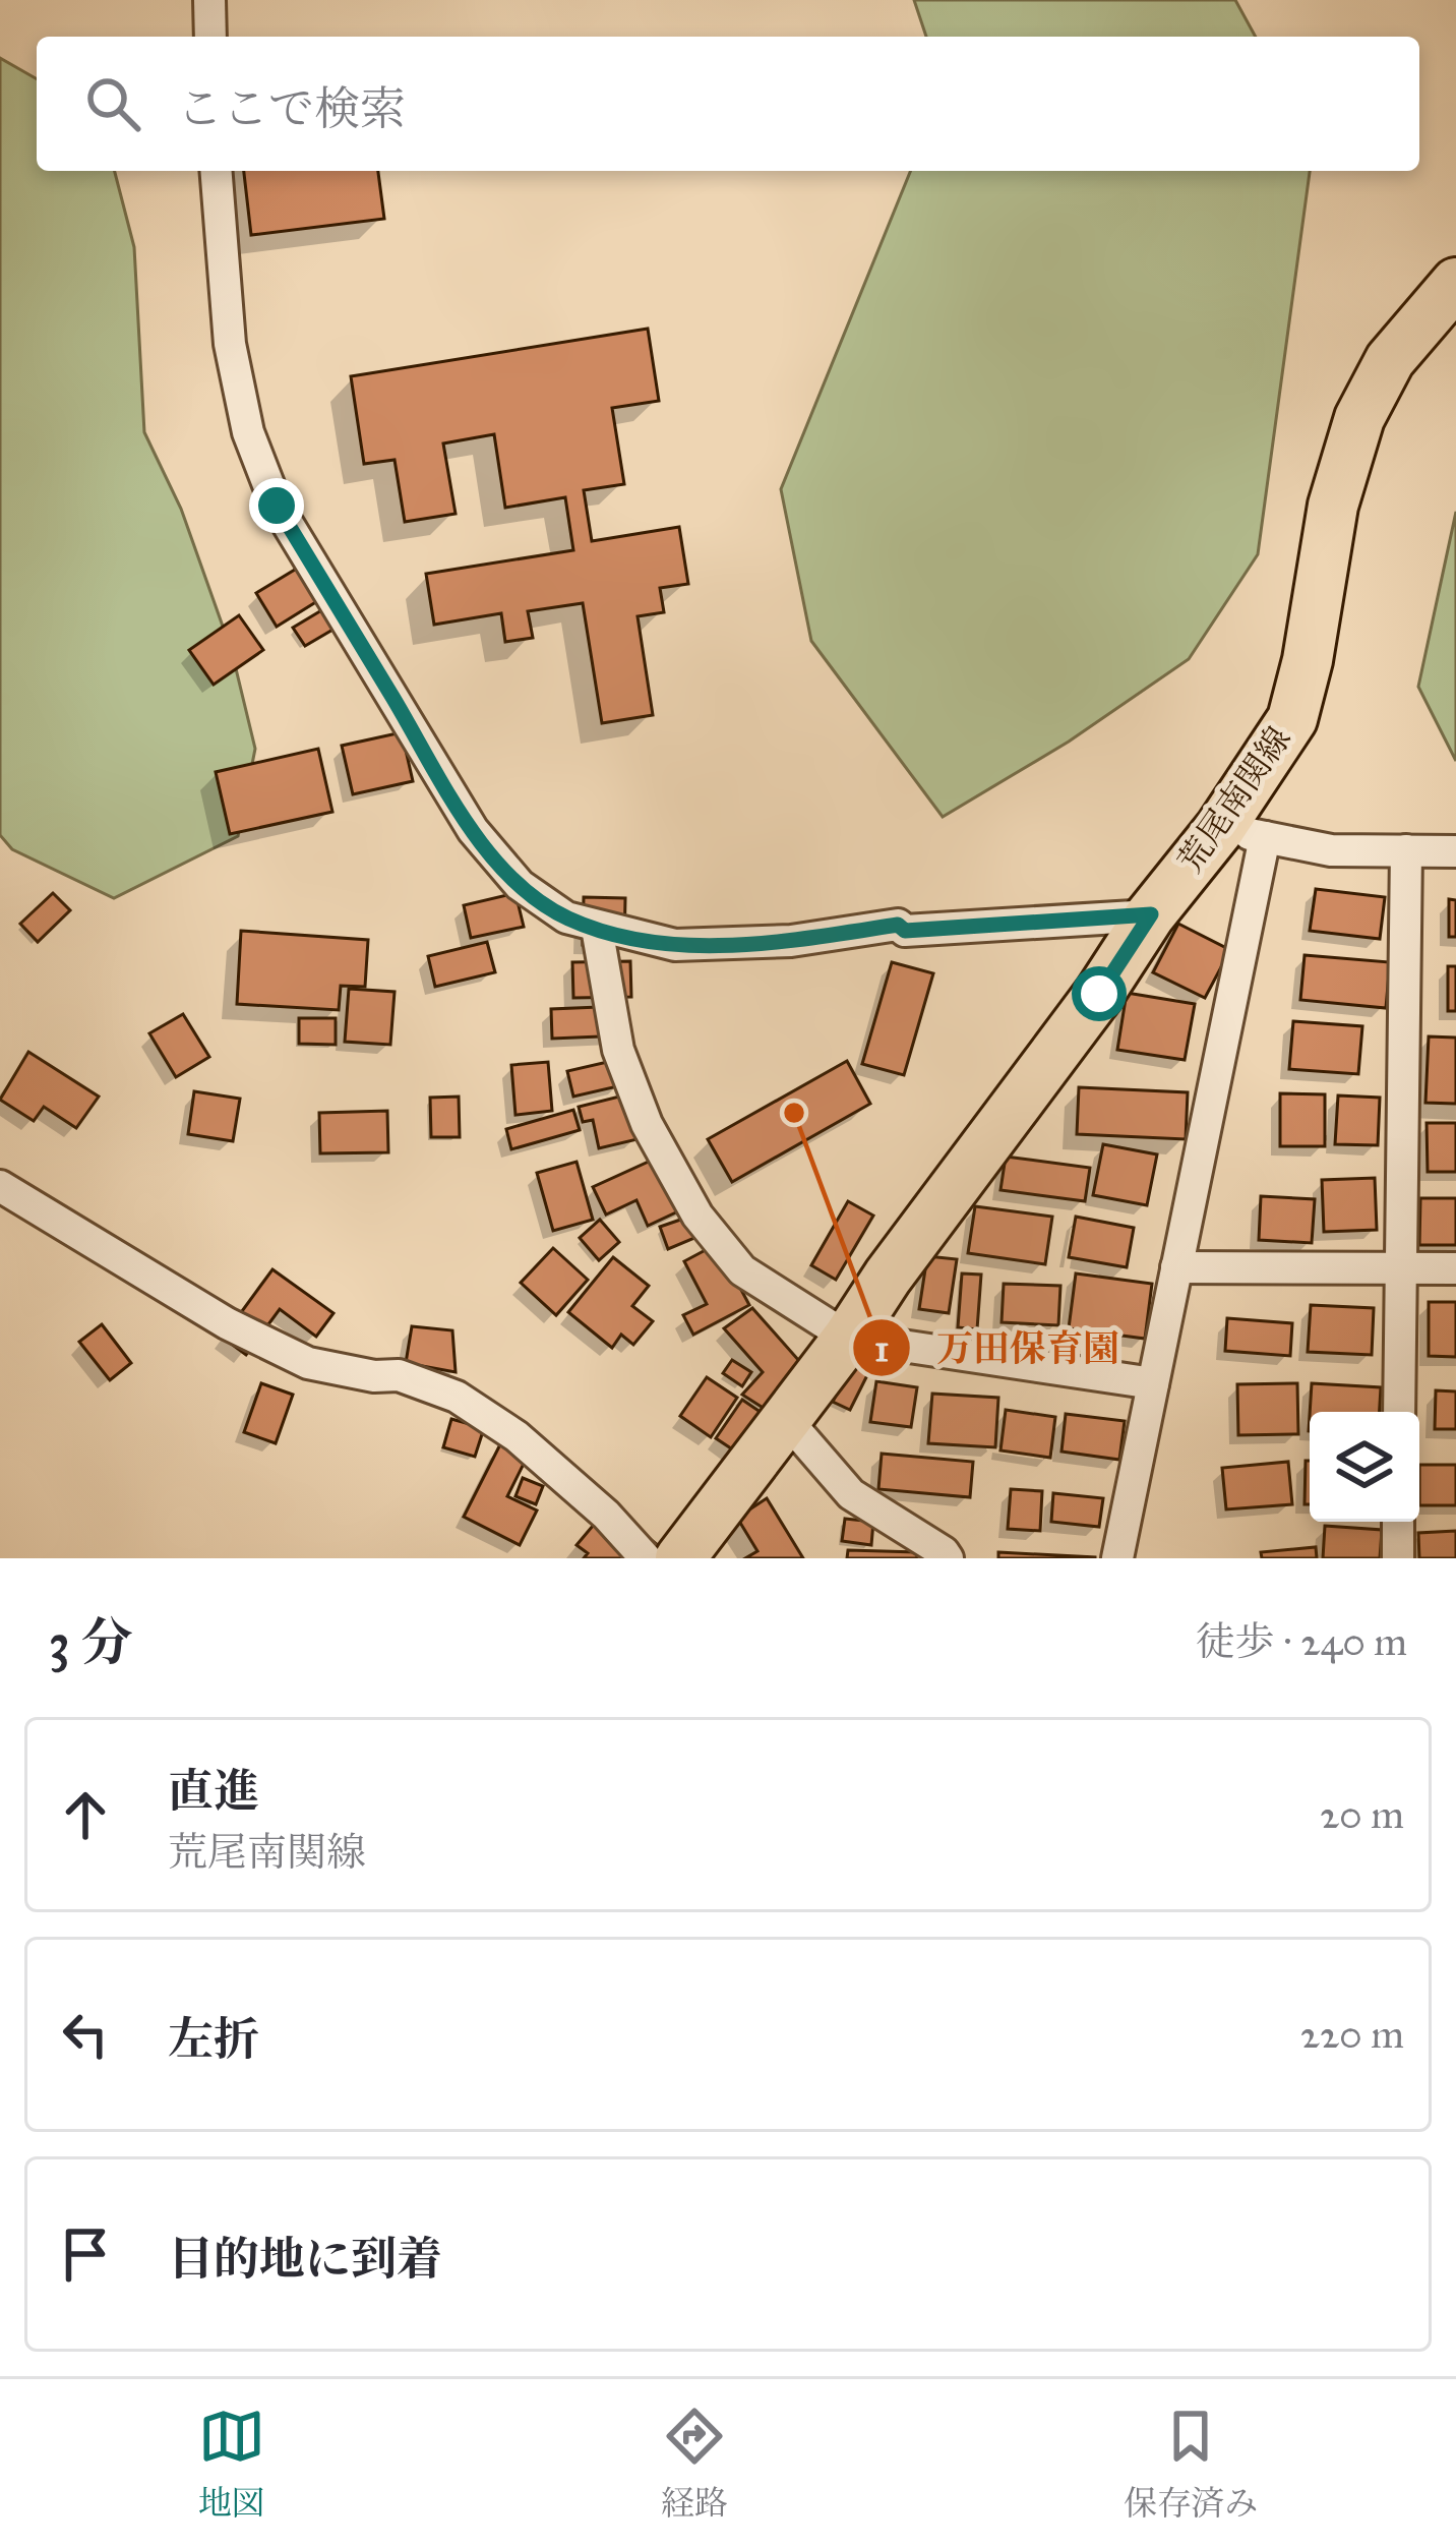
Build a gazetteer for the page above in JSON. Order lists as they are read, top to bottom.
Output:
{
  "streets": {
    "main road": ["荒尾南関線"]
  },
  "places": ["万田保育園"],
  "page": {
    "search": "ここで検索",
    "heading": ["3 分", "徒歩 · 240 m"],
    "list": [
      ["直進", "荒尾南関線", "20 m"],
      ["左折", "220 m"],
      "目的地に到着"
    ],
    "nav": ["地図", "経路", "保存済み"]
  }
}
